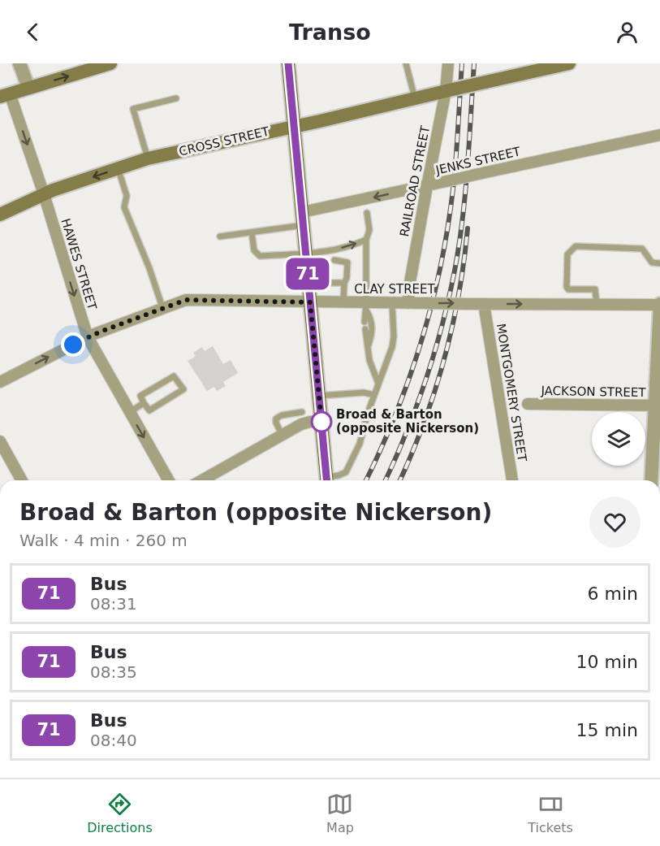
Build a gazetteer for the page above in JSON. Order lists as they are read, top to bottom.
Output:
{
  "streets": {
    "main road": ["CROSS STREET"],
    "street": [
      "JENKS STREET",
      "RAILROAD STREET",
      "HAWES STREET",
      "CLAY STREET",
      "JACKSON STREET",
      "MONTGOMERY STREET"
    ]
  },
  "crossings": [
    ["CROSS STREET", "RAILROAD STREET"],
    ["CROSS STREET", "HAWES STREET"],
    ["JENKS STREET", "RAILROAD STREET"],
    ["RAILROAD STREET", "CLAY STREET"],
    ["HAWES STREET", "CLAY STREET"],
    ["CLAY STREET", "MONTGOMERY STREET"]
  ],
  "one_way": ["HAWES STREET", "CLAY STREET"],
  "places": ["Broad & Barton (opposite Nickerson)"],
  "lines": ["bus line 71"],
  "page": {
    "header": "Transo",
    "on_map": "71",
    "heading": ["Broad & Barton (opposite Nickerson)", "Walk · 4 min · 260 m"],
    "list": [
      {
        "mark": "71",
        "name": "Bus",
        "note": "08:31",
        "value": "6 min"
      },
      {
        "mark": "71",
        "name": "Bus",
        "note": "08:35",
        "value": "10 min"
      },
      {
        "mark": "71",
        "name": "Bus",
        "note": "08:40",
        "value": "15 min"
      }
    ],
    "tabs": ["Directions", "Map", "Tickets"]
  }
}
